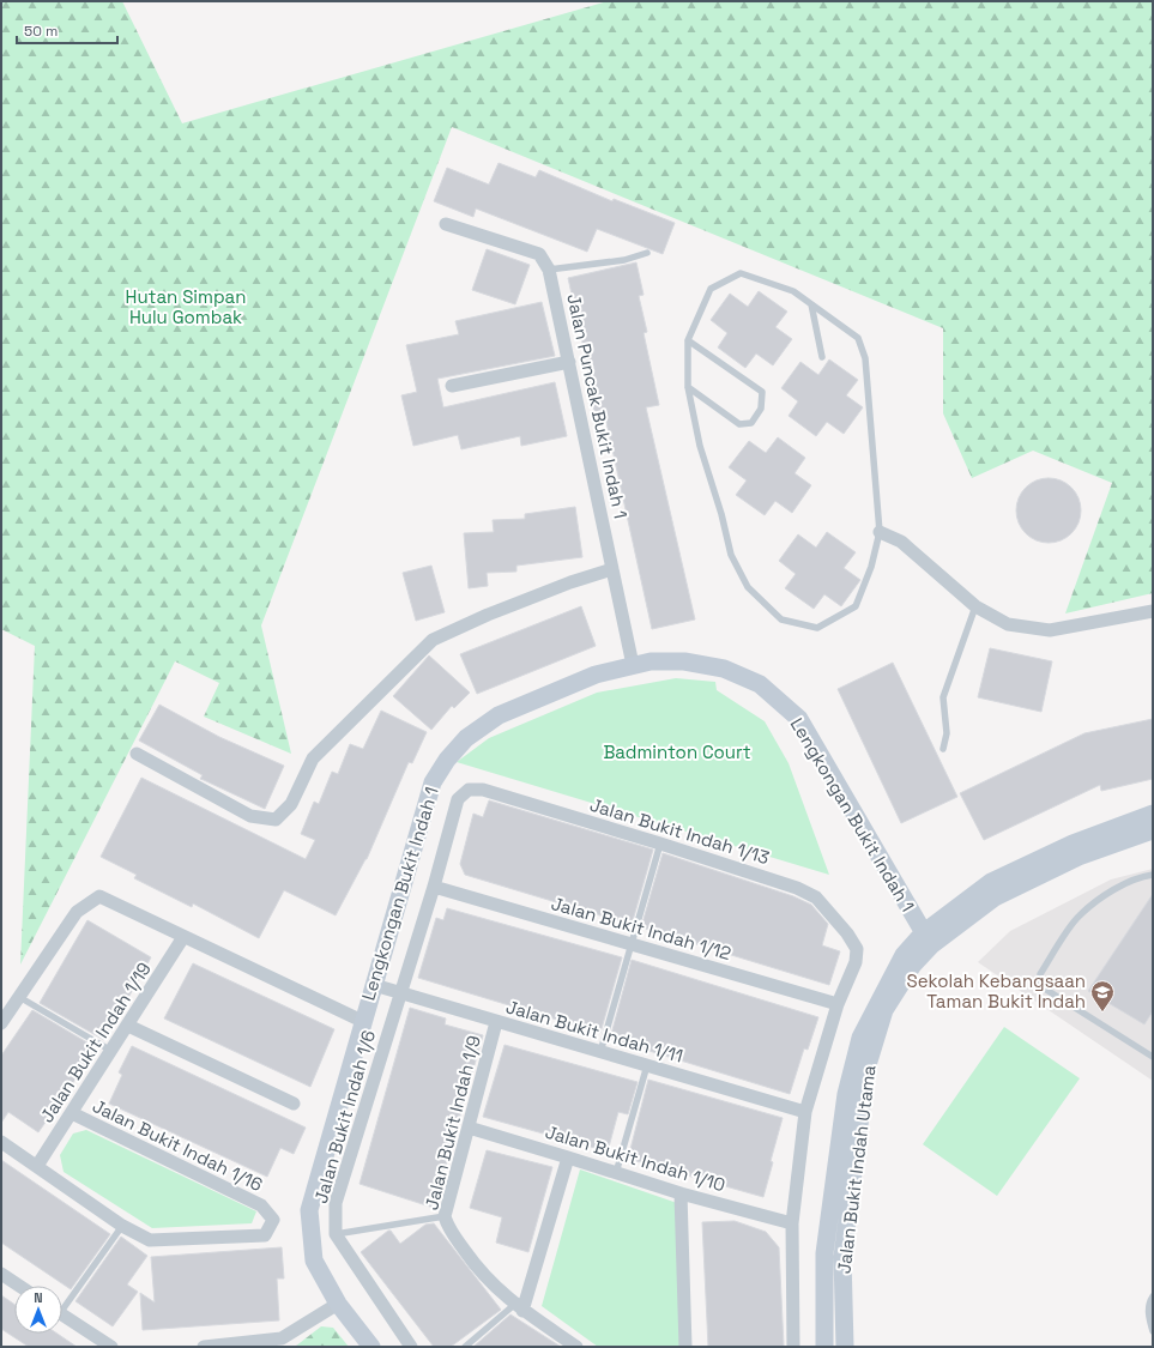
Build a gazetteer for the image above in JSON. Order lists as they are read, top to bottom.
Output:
{
  "streets": {
    "street": [
      "Jalan Puncak Bukit Indah 1",
      "Lengkongan Bukit Indah 1",
      "Jalan Bukit Indah 1/13",
      "Jalan Bukit Indah 1/12",
      "Jalan Bukit Indah 1/11",
      "Jalan Bukit Indah 1/19",
      "Jalan Bukit Indah 1/6",
      "Jalan Bukit Indah 1/9",
      "Jalan Bukit Indah 1/16",
      "Jalan Bukit Indah 1/10",
      "Jalan Bukit Indah Utama"
    ]
  },
  "crossings": [
    ["Jalan Puncak Bukit Indah 1", "Lengkongan Bukit Indah 1"],
    ["Lengkongan Bukit Indah 1", "Jalan Bukit Indah 1/11"],
    ["Lengkongan Bukit Indah 1", "Jalan Bukit Indah Utama"],
    ["Jalan Bukit Indah 1/13", "Jalan Bukit Indah 1/12"],
    ["Jalan Bukit Indah 1/13", "Jalan Bukit Indah 1/6"],
    ["Jalan Bukit Indah 1/12", "Jalan Bukit Indah 1/6"],
    ["Jalan Bukit Indah 1/11", "Jalan Bukit Indah 1/6"],
    ["Jalan Bukit Indah 1/11", "Jalan Bukit Indah 1/9"],
    ["Jalan Bukit Indah 1/19", "Jalan Bukit Indah 1/16"],
    ["Jalan Bukit Indah 1/9", "Jalan Bukit Indah 1/10"]
  ],
  "parks": ["Hutan Simpan Hulu Gombak", "Badminton Court"],
  "places": {
    "school or university": ["Sekolah Kebangsaan Taman Bukit Indah"]
  },
  "scale_bar": "50 m",
  "north": "top"
}
